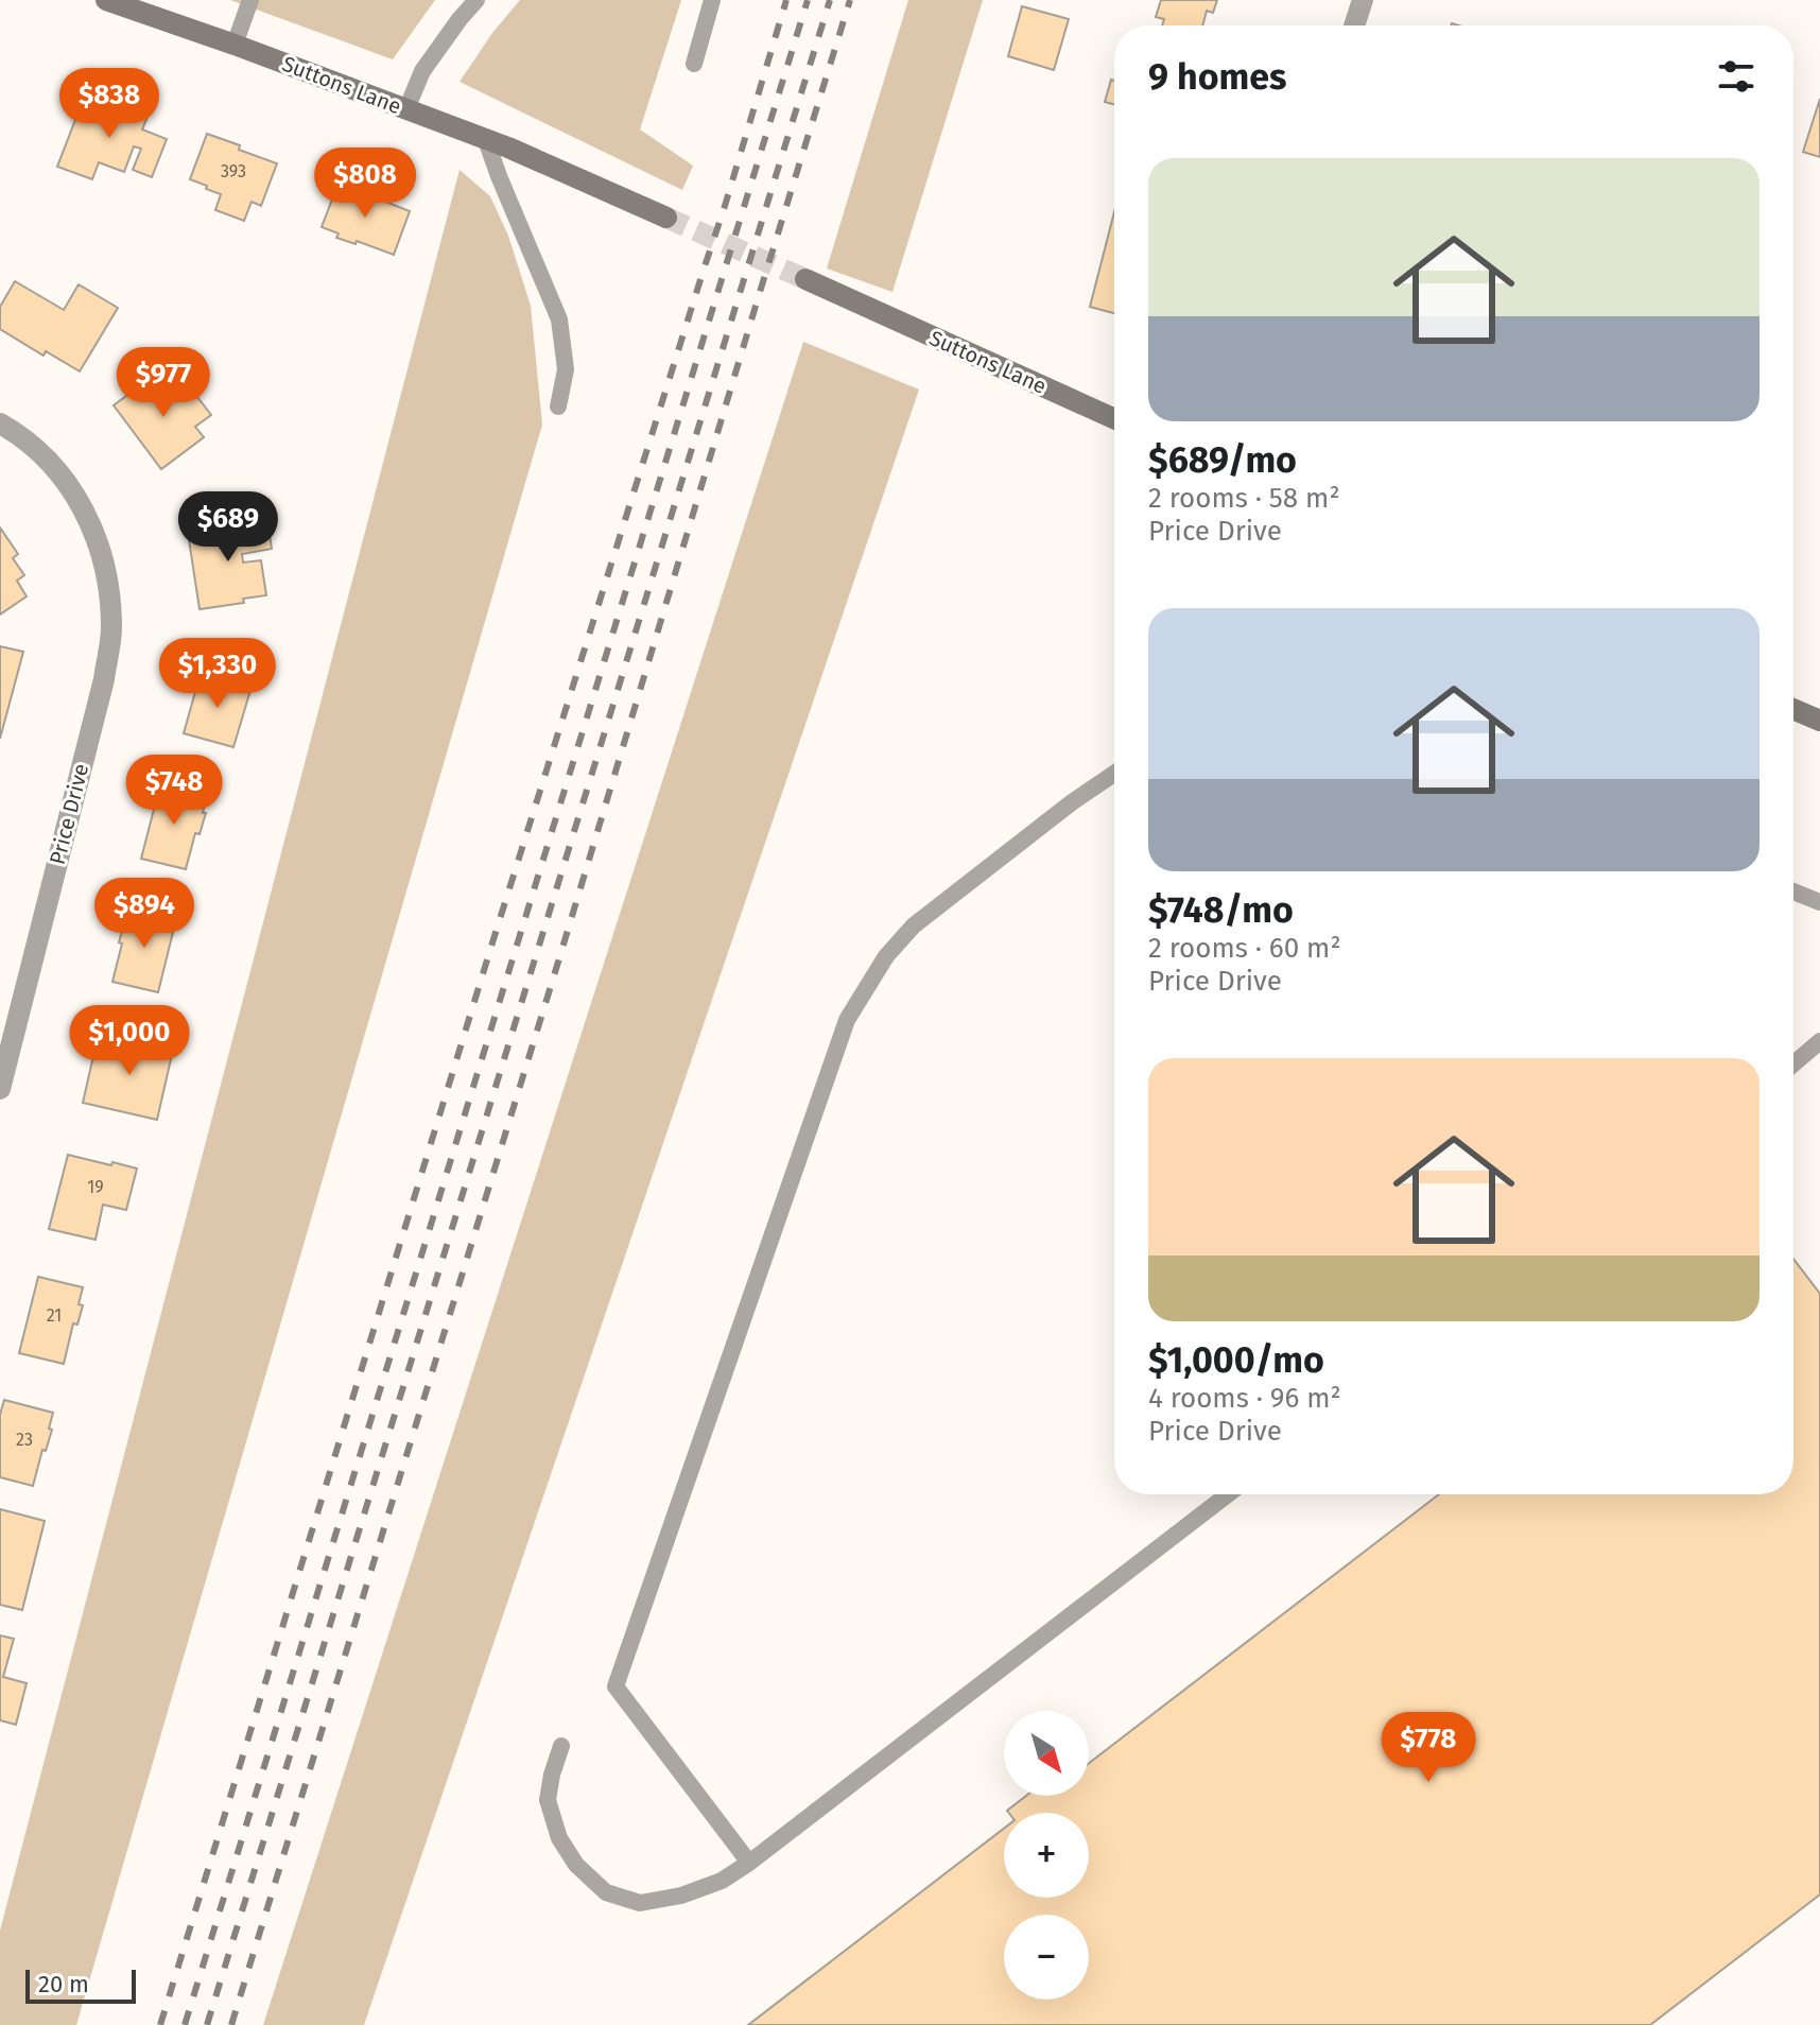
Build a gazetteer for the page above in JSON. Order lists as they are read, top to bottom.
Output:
{
  "streets": {
    "street": ["Suttons Lane", "Price Drive"]
  },
  "house_numbers": [
    "393",
    "19",
    "21",
    "23"
  ],
  "scale_bar": "20 m",
  "north": "bottom right",
  "page": {
    "heading": "9 homes",
    "price": [
      "$838",
      "$808",
      "$977",
      "$689",
      "$1,330",
      "$748",
      "$894",
      "$1,000",
      "$778"
    ],
    "list": [
      {
        "name": "$689/mo",
        "note": "2 rooms · 58 m² · Price Drive"
      },
      {
        "name": "$748/mo",
        "note": "2 rooms · 60 m² · Price Drive"
      },
      {
        "name": "$1,000/mo",
        "note": "4 rooms · 96 m² · Price Drive"
      }
    ],
    "map_buttons": ["+", "−"],
    "scale": "20 m"
  }
}
